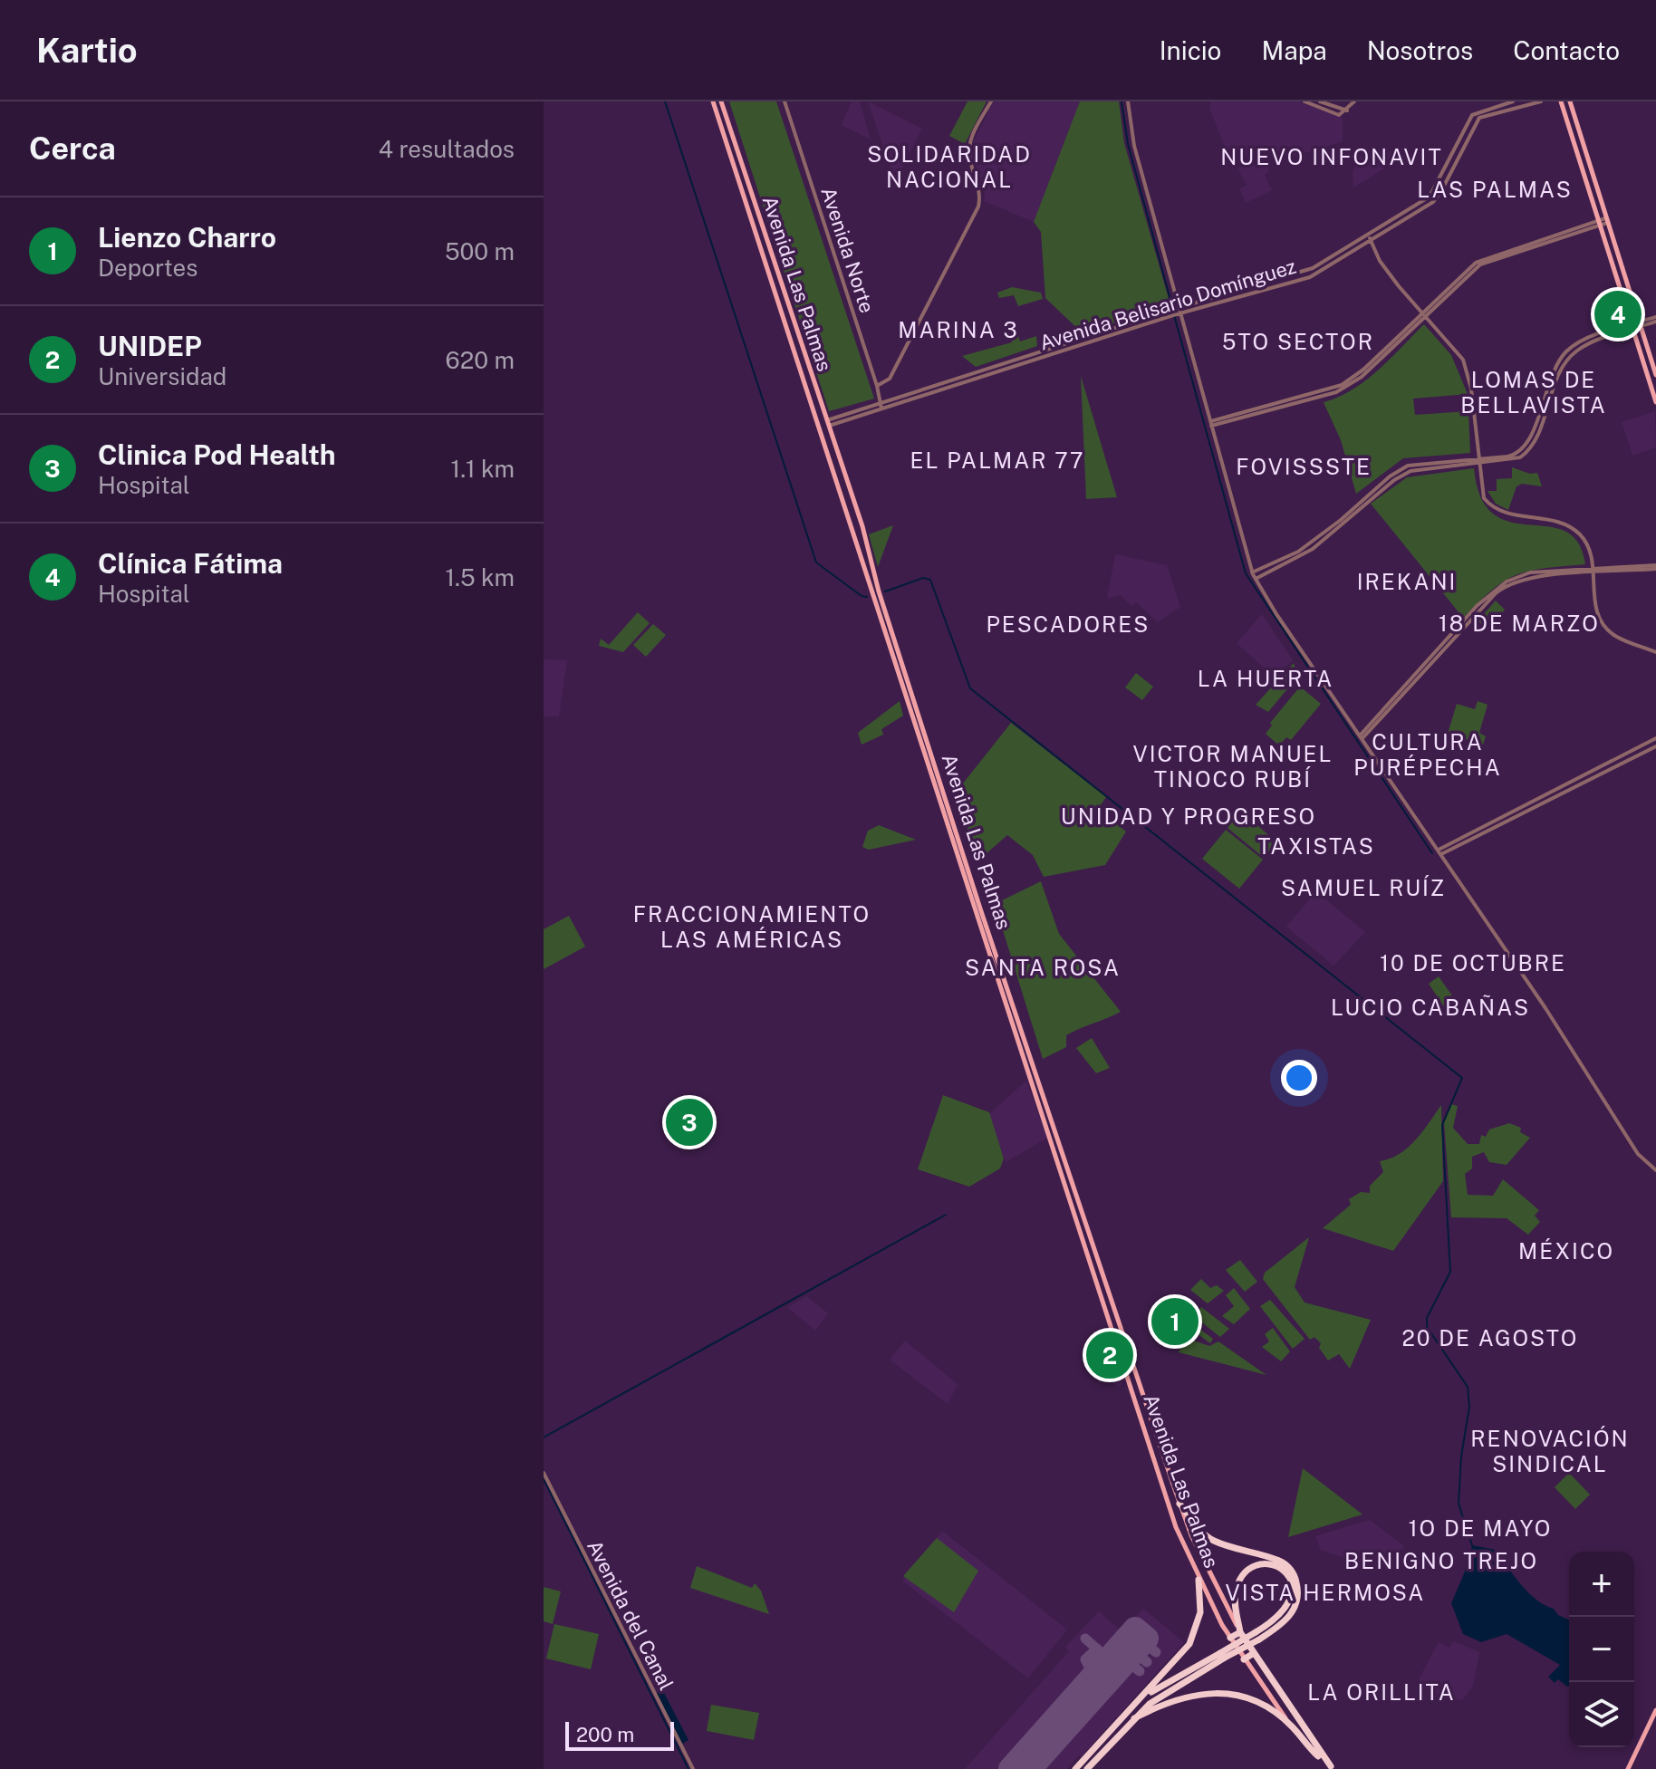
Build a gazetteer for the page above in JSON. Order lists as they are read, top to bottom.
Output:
{
  "streets": {
    "highway": ["Avenida Las Palmas"],
    "street": ["Avenida Norte", "Avenida Belisario Domínguez", "Avenida del Canal"]
  },
  "crossings": [
    ["Avenida Norte", "Avenida Belisario Domínguez"],
    ["Avenida Las Palmas", "Avenida Belisario Domínguez"]
  ],
  "districts": [
    "SOLIDARIDAD NACIONAL",
    "NUEVO INFONAVIT",
    "LAS PALMAS",
    "MARINA 3",
    "5TO SECTOR",
    "LOMAS DE BELLAVISTA",
    "EL PALMAR 77",
    "FOVISSSTE",
    "IREKANI",
    "18 DE MARZO",
    "PESCADORES",
    "LA HUERTA",
    "CULTURA PURÉPECHA",
    "VICTOR MANUEL TINOCO RUBÍ",
    "UNIDAD Y PROGRESO",
    "TAXISTAS",
    "SAMUEL RUÍZ",
    "FRACCIONAMIENTO LAS AMÉRICAS",
    "10 DE OCTUBRE",
    "SANTA ROSA",
    "LUCIO CABAÑAS",
    "MÉXICO",
    "20 DE AGOSTO",
    "RENOVACIÓN SINDICAL",
    "1O DE MAYO",
    "BENIGNO TREJO",
    "VISTA HERMOSA",
    "LA ORILLITA"
  ],
  "scale_bar": "200 m",
  "page": {
    "header": "Kartio",
    "nav": [
      "Inicio",
      "Mapa",
      "Nosotros",
      "Contacto"
    ],
    "heading": ["Cerca", "4 resultados"],
    "list": [
      {
        "mark": "1",
        "name": "Lienzo Charro",
        "note": "Deportes",
        "value": "500 m"
      },
      {
        "mark": "2",
        "name": "UNIDEP",
        "note": "Universidad",
        "value": "620 m"
      },
      {
        "mark": "3",
        "name": "Clinica Pod Health",
        "note": "Hospital",
        "value": "1.1 km"
      },
      {
        "mark": "4",
        "name": "Clínica Fátima",
        "note": "Hospital",
        "value": "1.5 km"
      }
    ],
    "pins": [
      "4",
      "3",
      "1",
      "2"
    ],
    "map_buttons": ["+", "−"],
    "scale": "200 m"
  }
}
